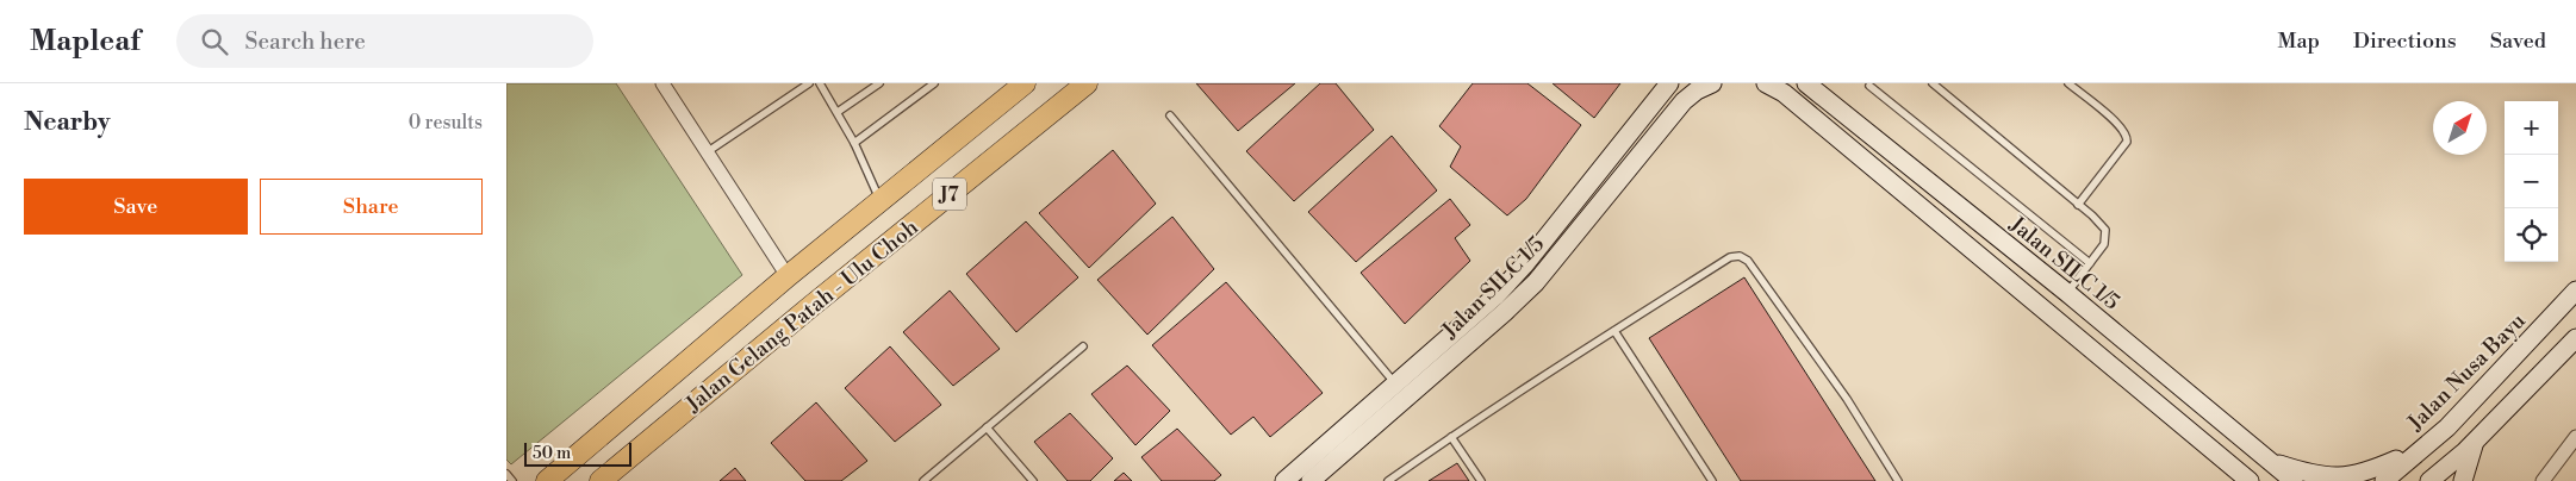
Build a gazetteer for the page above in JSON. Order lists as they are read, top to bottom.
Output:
{
  "streets": {
    "main road": ["J7", "Jalan Gelang Patah - Ulu Choh"],
    "street": ["Jalan SILC 1/5", "Jalan Nusa Bayu"]
  },
  "scale_bar": "50 m",
  "north": "top right",
  "page": {
    "header": "Mapleaf",
    "search": "Search here",
    "nav": ["Map", "Directions", "Saved"],
    "heading": ["Nearby", "0 results"],
    "map_buttons": ["+", "−"],
    "buttons": ["Save", "Share"],
    "scale": "50 m"
  }
}
